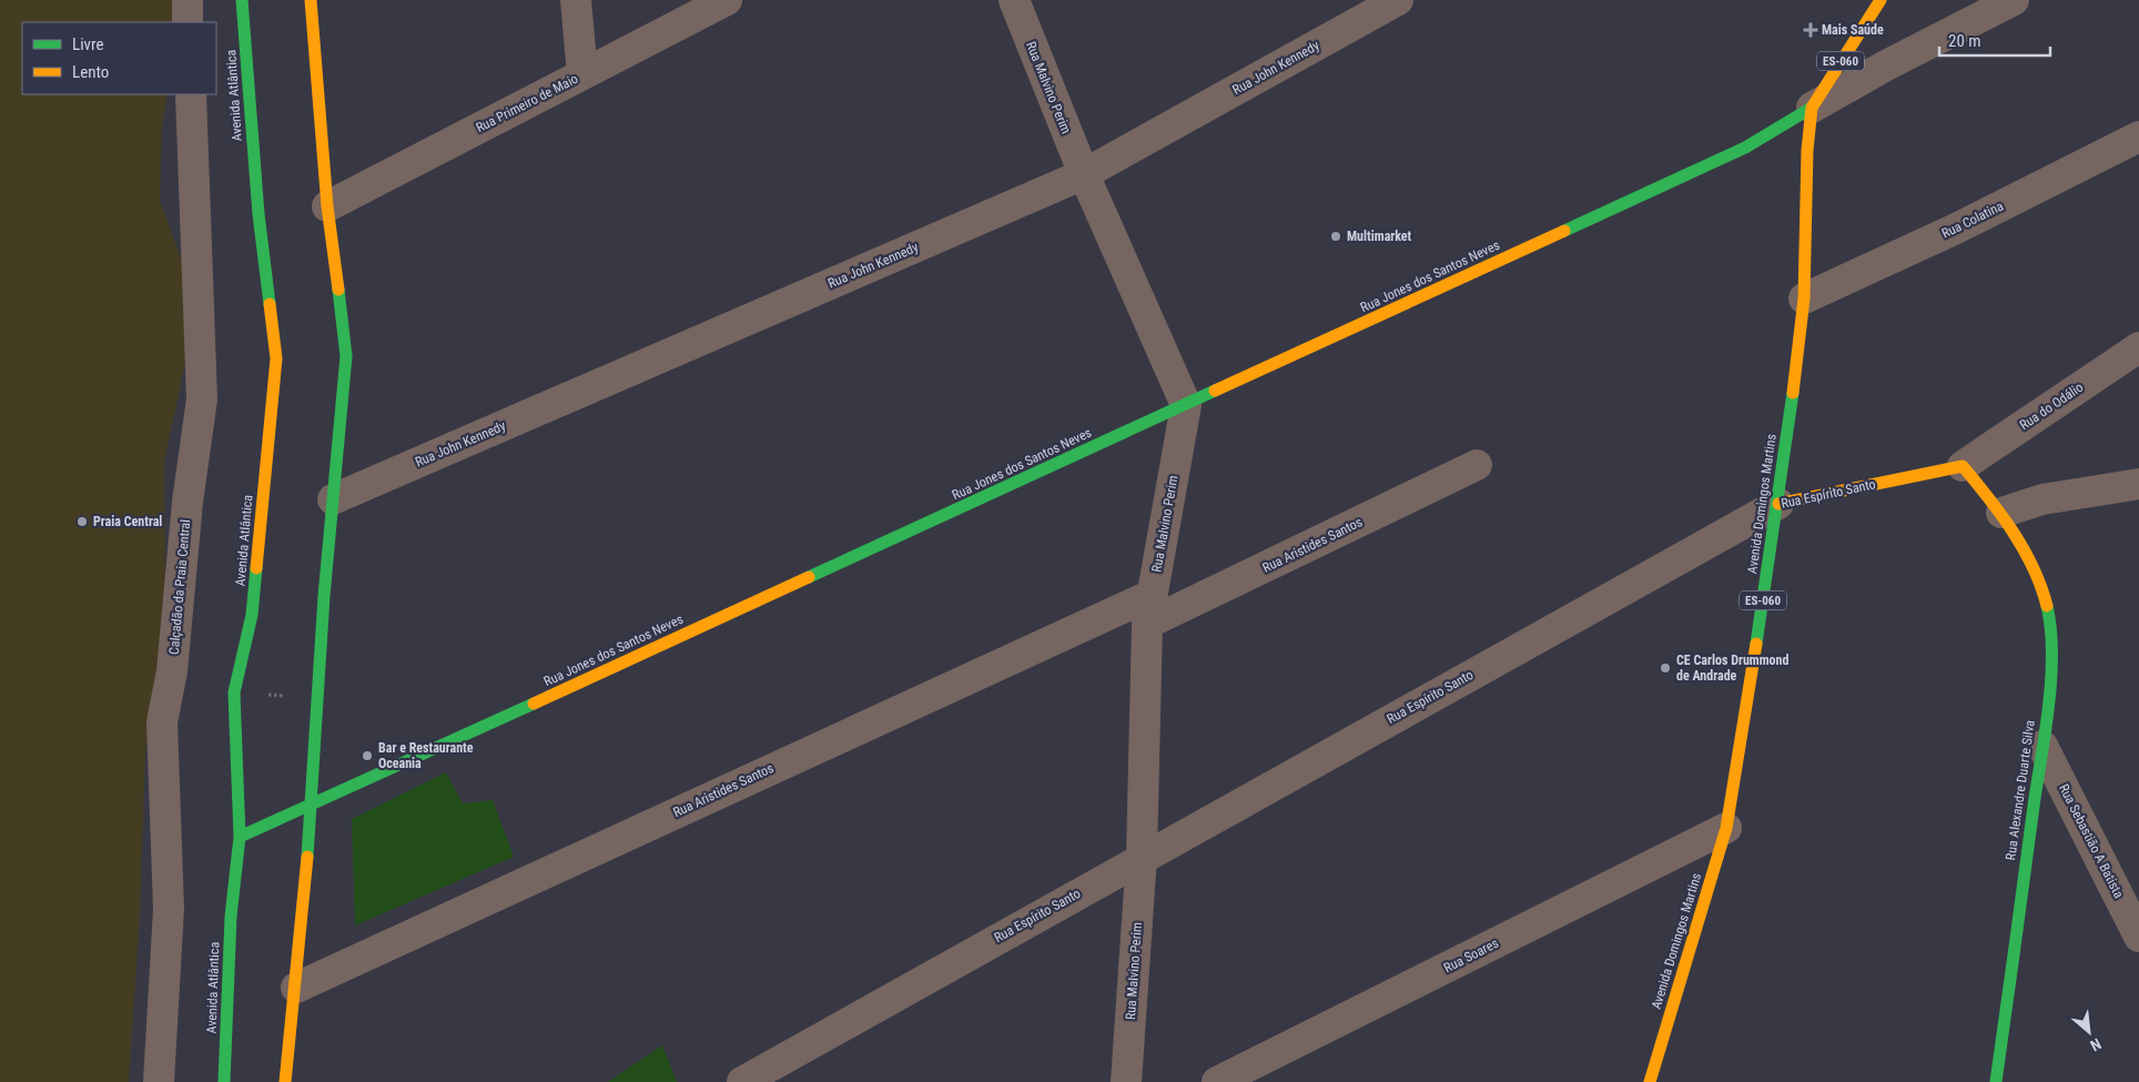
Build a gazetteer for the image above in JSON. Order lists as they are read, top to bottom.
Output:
{
  "streets": {
    "street": [
      "ES-060",
      "Rua John Kennedy",
      "Rua Malvino Perim",
      "Avenida Atlântica",
      "Rua Primeiro de Maio",
      "Rua Colatina",
      "Rua Jones dos Santos Neves",
      "Rua do Odálio",
      "Rua Espírito Santo",
      "Avenida Domingos Martins",
      "Rua Aristides Santos",
      "Calçadão da Praia Central",
      "Rua Alexandre Duarte Silva",
      "Rua Sebastião A Batista",
      "Rua Soares"
    ]
  },
  "crossings": [
    ["ES-060", "Avenida Domingos Martins"],
    ["Rua John Kennedy", "Rua Malvino Perim"],
    ["Rua Malvino Perim", "Rua Jones dos Santos Neves"],
    ["Rua Malvino Perim", "Rua Espírito Santo"],
    ["Rua Malvino Perim", "Rua Aristides Santos"],
    ["Avenida Atlântica", "Rua Jones dos Santos Neves"],
    ["Rua Colatina", "Avenida Domingos Martins"],
    ["Rua Jones dos Santos Neves", "Avenida Domingos Martins"],
    ["Rua do Odálio", "Rua Espírito Santo"],
    ["Rua Espírito Santo", "Avenida Domingos Martins"],
    ["Avenida Domingos Martins", "Rua Soares"],
    ["Rua Alexandre Duarte Silva", "Rua Sebastião A Batista"]
  ],
  "places": {
    "health": ["Mais Saúde"],
    "other": [
      "Multimarket",
      "Praia Central",
      "CE Carlos Drummond de Andrade",
      "Bar e Restaurante Oceania"
    ]
  },
  "legend": ["Livre", "Lento"],
  "scale_bar": "20 m",
  "north": "bottom right"
}
